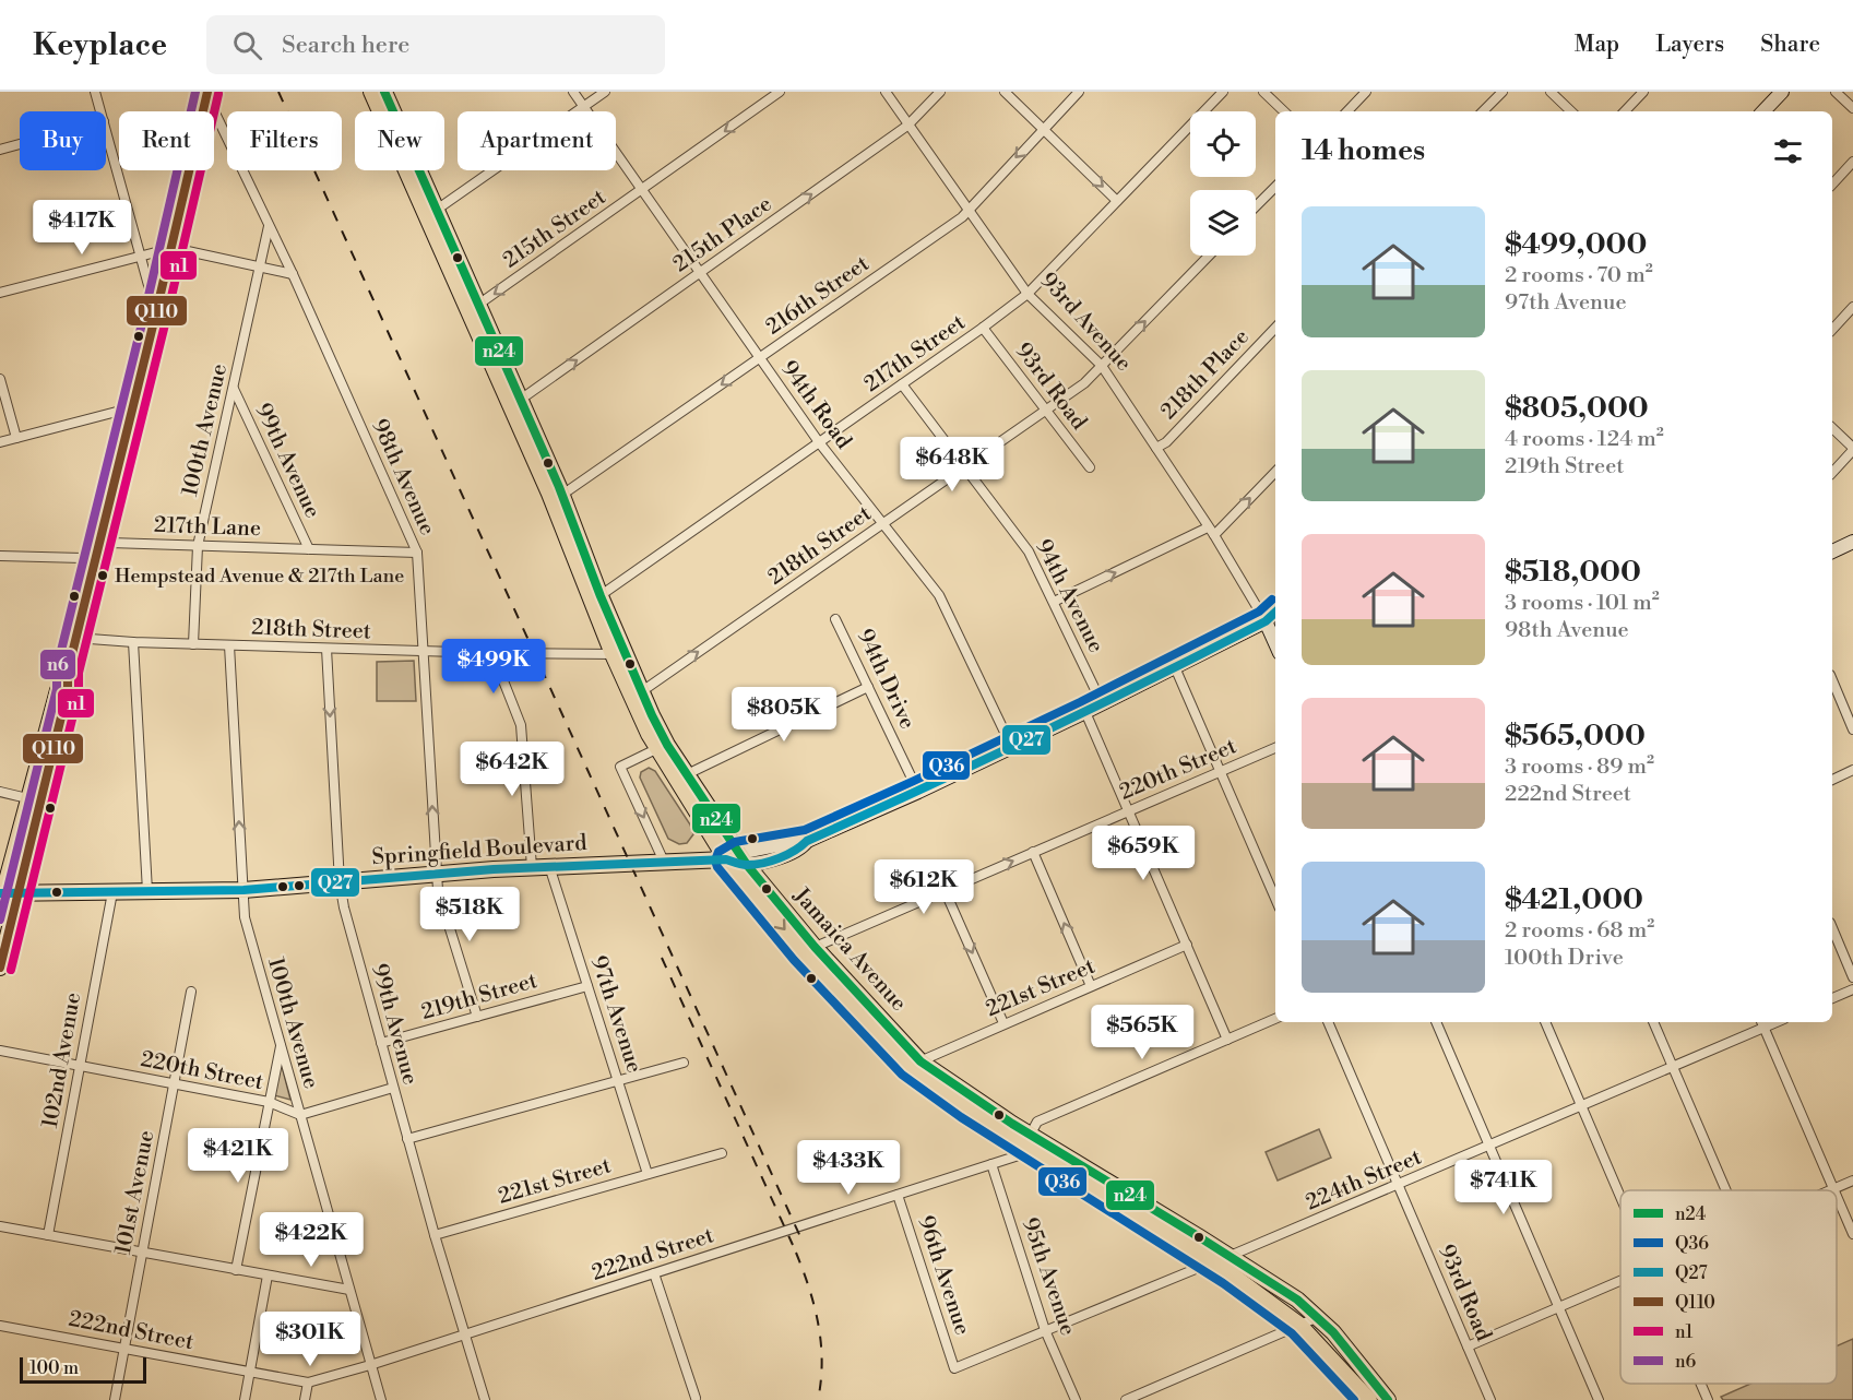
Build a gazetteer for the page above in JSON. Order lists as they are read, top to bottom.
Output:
{
  "streets": {
    "main road": ["93rd Avenue", "Springfield Boulevard", "Jamaica Avenue"],
    "street": [
      "215th Street",
      "215th Place",
      "216th Street",
      "217th Street",
      "218th Place",
      "93rd Road",
      "94th Road",
      "100th Avenue",
      "99th Avenue",
      "98th Avenue",
      "217th Lane",
      "218th Street",
      "94th Avenue",
      "94th Drive",
      "220th Street",
      "221st Street",
      "219th Street",
      "97th Avenue",
      "102nd Avenue",
      "224th Street",
      "101st Avenue",
      "222nd Street",
      "96th Avenue",
      "95th Avenue"
    ]
  },
  "crossings": [
    ["215th Street", "94th Road"],
    ["215th Street", "Jamaica Avenue"],
    ["215th Place", "93rd Avenue"],
    ["215th Place", "94th Road"],
    ["215th Place", "Jamaica Avenue"],
    ["216th Street", "93rd Avenue"],
    ["216th Street", "94th Road"],
    ["216th Street", "Jamaica Avenue"],
    ["93rd Avenue", "217th Street"],
    ["93rd Avenue", "218th Place"],
    ["93rd Avenue", "218th Street"],
    ["93rd Avenue", "Springfield Boulevard"],
    ["217th Street", "93rd Road"],
    ["217th Street", "94th Road"],
    ["217th Street", "94th Avenue"],
    ["217th Street", "Jamaica Avenue"],
    ["93rd Road", "218th Street"],
    ["93rd Road", "224th Street"],
    ["94th Road", "218th Street"],
    ["94th Road", "Springfield Boulevard"],
    ["100th Avenue", "99th Avenue"],
    ["100th Avenue", "98th Avenue"],
    ["100th Avenue", "217th Lane"],
    ["100th Avenue", "218th Street"],
    ["100th Avenue", "220th Street"],
    ["100th Avenue", "Springfield Boulevard"],
    ["100th Avenue", "222nd Street"],
    ["99th Avenue", "217th Lane"],
    ["99th Avenue", "218th Street"],
    ["99th Avenue", "Springfield Boulevard"],
    ["99th Avenue", "221st Street"],
    ["99th Avenue", "219th Street"],
    ["99th Avenue", "222nd Street"],
    ["98th Avenue", "217th Lane"],
    ["98th Avenue", "218th Street"],
    ["98th Avenue", "Springfield Boulevard"],
    ["98th Avenue", "219th Street"],
    ["218th Street", "94th Avenue"],
    ["218th Street", "Jamaica Avenue"],
    ["94th Avenue", "Springfield Boulevard"],
    ["94th Drive", "Springfield Boulevard"],
    ["220th Street", "Jamaica Avenue"],
    ["220th Street", "102nd Avenue"],
    ["220th Street", "101st Avenue"],
    ["Springfield Boulevard", "Jamaica Avenue"],
    ["Springfield Boulevard", "97th Avenue"],
    ["Springfield Boulevard", "102nd Avenue"],
    ["Jamaica Avenue", "221st Street"],
    ["Jamaica Avenue", "224th Street"],
    ["Jamaica Avenue", "222nd Street"],
    ["221st Street", "97th Avenue"],
    ["219th Street", "97th Avenue"],
    ["224th Street", "96th Avenue"],
    ["224th Street", "95th Avenue"],
    ["101st Avenue", "222nd Street"],
    ["222nd Street", "96th Avenue"],
    ["222nd Street", "95th Avenue"]
  ],
  "one_way": [
    "215th Street",
    "215th Place",
    "216th Street",
    "218th Street"
  ],
  "places": ["Hempstead Avenue & 217th Lane"],
  "lines": [
    "transit line n24",
    "transit line Q110",
    "transit line n6",
    "transit line n1",
    "transit line Q36",
    "transit line Q27"
  ],
  "legend": [
    "n24",
    "Q36",
    "Q27",
    "Q110",
    "n1",
    "n6"
  ],
  "scale_bar": "100 m",
  "page": {
    "header": "Keyplace",
    "search": "Search here",
    "nav": ["Map", "Layers", "Share"],
    "chip": [
      "Buy",
      "Rent",
      "Filters",
      "New",
      "Apartment"
    ],
    "heading": "14 homes",
    "list": [
      {
        "name": "$499,000",
        "note": "2 rooms · 70 m² · 97th Avenue"
      },
      {
        "name": "$805,000",
        "note": "4 rooms · 124 m² · 219th Street"
      },
      {
        "name": "$518,000",
        "note": "3 rooms · 101 m² · 98th Avenue"
      },
      {
        "name": "$565,000",
        "note": "3 rooms · 89 m² · 222nd Street"
      },
      {
        "name": "$421,000",
        "note": "2 rooms · 68 m² · 100th Drive"
      }
    ],
    "price": [
      "$417K",
      "$648K",
      "$499K",
      "$805K",
      "$642K",
      "$659K",
      "$612K",
      "$518K",
      "$565K",
      "$421K",
      "$433K",
      "$741K",
      "$422K",
      "$301K"
    ],
    "scale": "100 m"
  }
}
